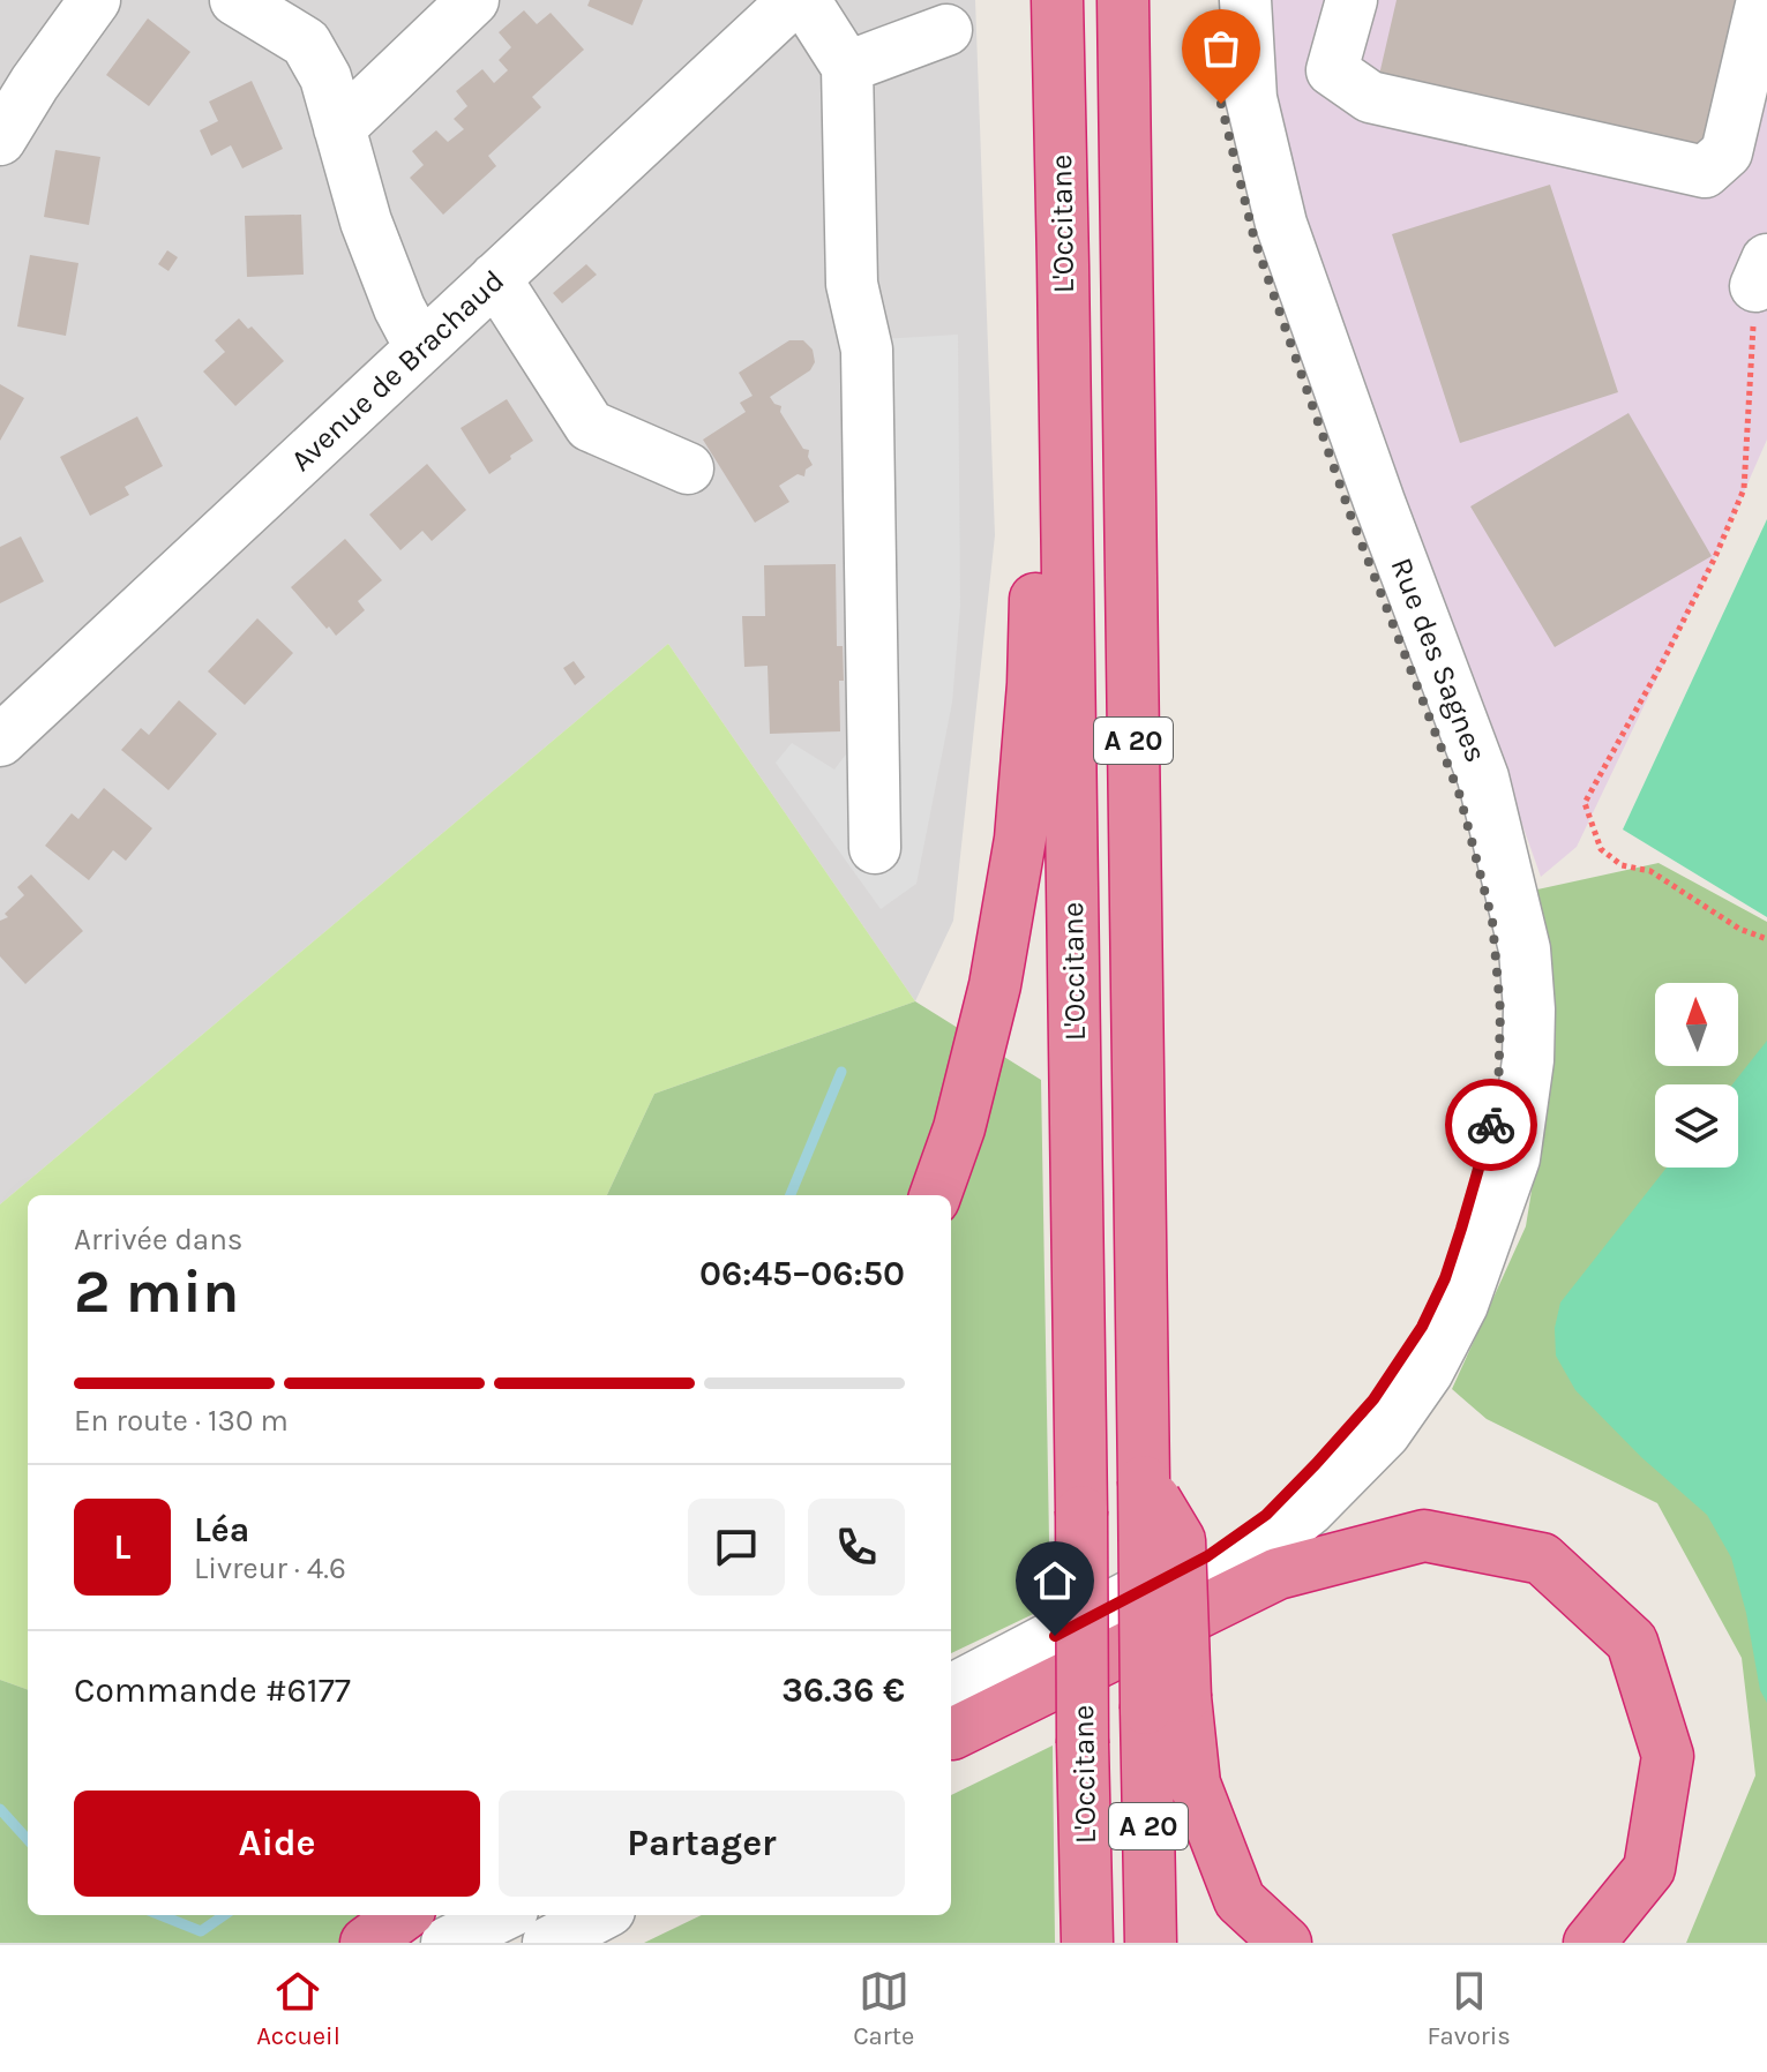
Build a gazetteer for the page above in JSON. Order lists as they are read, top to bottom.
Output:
{
  "streets": {
    "highway": ["L'Occitane", "A 20"],
    "street": ["Avenue de Brachaud", "Rue des Sagnes"]
  },
  "north": "top",
  "page": {
    "heading": ["2 min", "Arrivée dans", "06:45–06:50"],
    "panel": [
      "Léa",
      "Livreur · 4.6",
      "Commande #6177",
      "36.36 €"
    ],
    "bar": "En route · 130 m",
    "round": "L",
    "buttons": ["Aide", "Partager"],
    "tabs": ["Accueil", "Carte", "Favoris"]
  }
}
